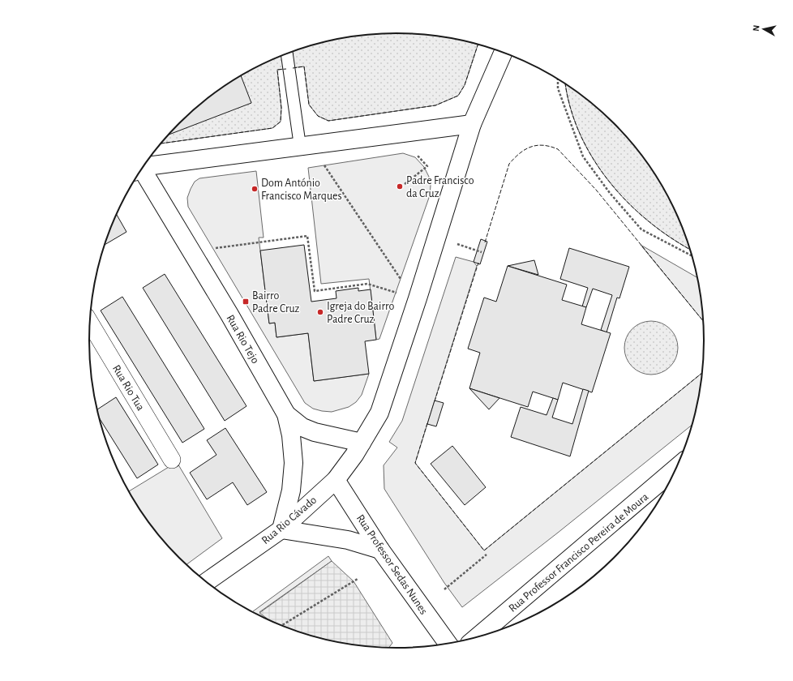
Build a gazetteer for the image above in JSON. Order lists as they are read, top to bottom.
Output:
{
  "streets": {
    "street": [
      "Rua Rio Tejo",
      "Rua Rio Tua",
      "Rua Rio Cávado",
      "Rua Professor Francisco Pereira de Moura",
      "Rua Professor Sedas Nunes"
    ]
  },
  "crossings": [
    ["Rua Rio Tejo", "Rua Rio Cávado"],
    ["Rua Rio Cávado", "Rua Professor Sedas Nunes"]
  ],
  "places": {
    "other": ["Padre Francisco da Cruz", "Dom António Francisco Marques", "Igreja do Bairro Padre Cruz"],
    "transit": ["Bairro Padre Cruz"]
  },
  "north": "left"
}
